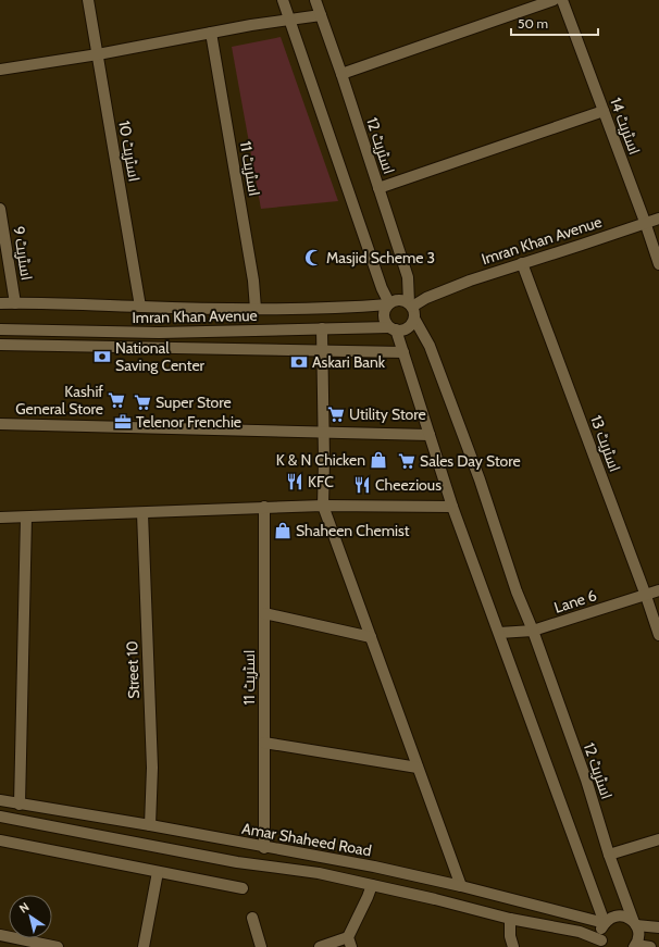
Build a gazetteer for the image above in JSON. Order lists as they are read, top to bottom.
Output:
{
  "streets": {
    "street": [
      "اسٹریٹ 14",
      "اسٹریٹ 12",
      "اسٹریٹ 10",
      "اسٹریٹ 11",
      "Imran Khan Avenue",
      "اسٹریٹ 9",
      "اسٹریٹ 13",
      "Lane 6",
      "Street 10",
      "Amar Shaheed Road"
    ]
  },
  "crossings": [
    ["اسٹریٹ 14", "Imran Khan Avenue"],
    ["اسٹریٹ 12", "Imran Khan Avenue"],
    ["اسٹریٹ 12", "Lane 6"],
    ["اسٹریٹ 10", "Imran Khan Avenue"],
    ["اسٹریٹ 11", "Imran Khan Avenue"],
    ["اسٹریٹ 11", "Amar Shaheed Road"],
    ["Imran Khan Avenue", "اسٹریٹ 9"],
    ["Imran Khan Avenue", "اسٹریٹ 13"],
    ["اسٹریٹ 13", "Lane 6"],
    ["Street 10", "Amar Shaheed Road"]
  ],
  "places": {
    "mosque": ["Masjid Scheme 3"],
    "bank": ["National Saving Center", "Askari Bank"],
    "supermarket": [
      "Kashif General Store",
      "Super Store",
      "Utility Store",
      "Sales Day Store"
    ],
    "office": ["Telenor Frenchie"],
    "shop": ["K & N Chicken", "Shaheen Chemist"],
    "restaurant": ["KFC", "Cheezious"]
  },
  "scale_bar": "50 m",
  "north": "top left"
}
